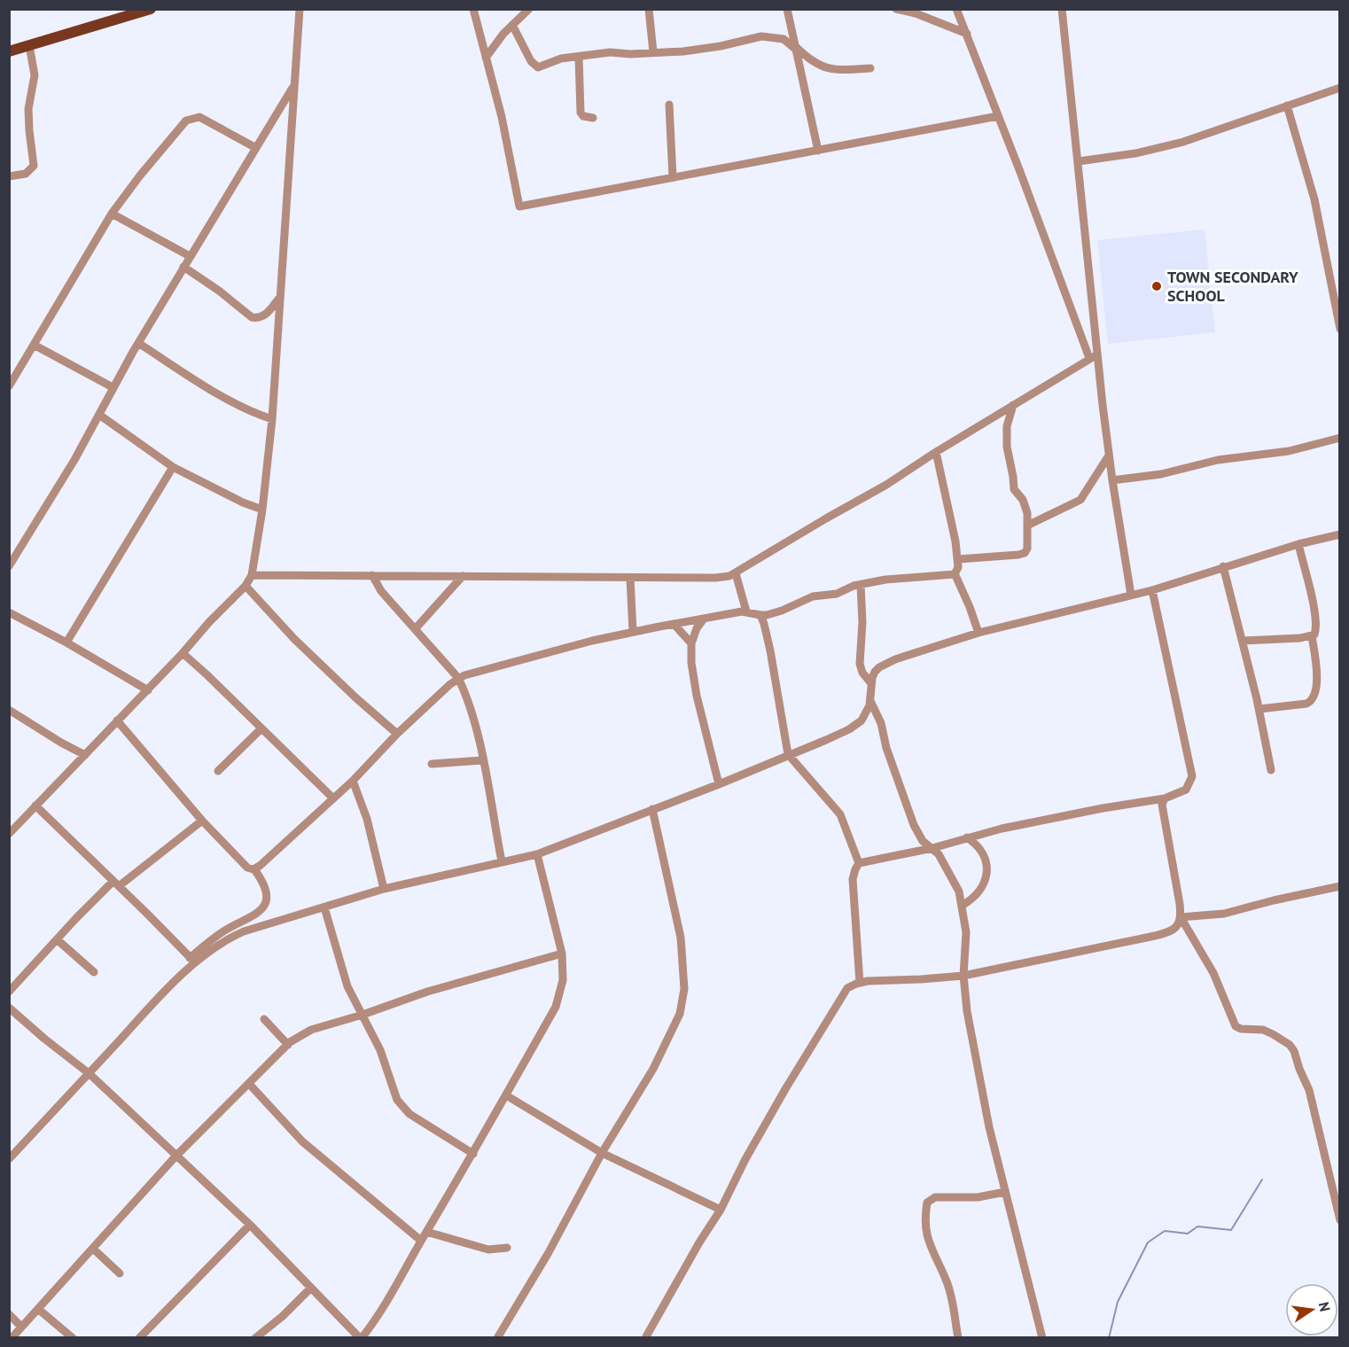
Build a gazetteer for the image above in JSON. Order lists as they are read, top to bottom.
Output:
{
  "places": ["TOWN SECONDARY SCHOOL"],
  "north": "right"
}
